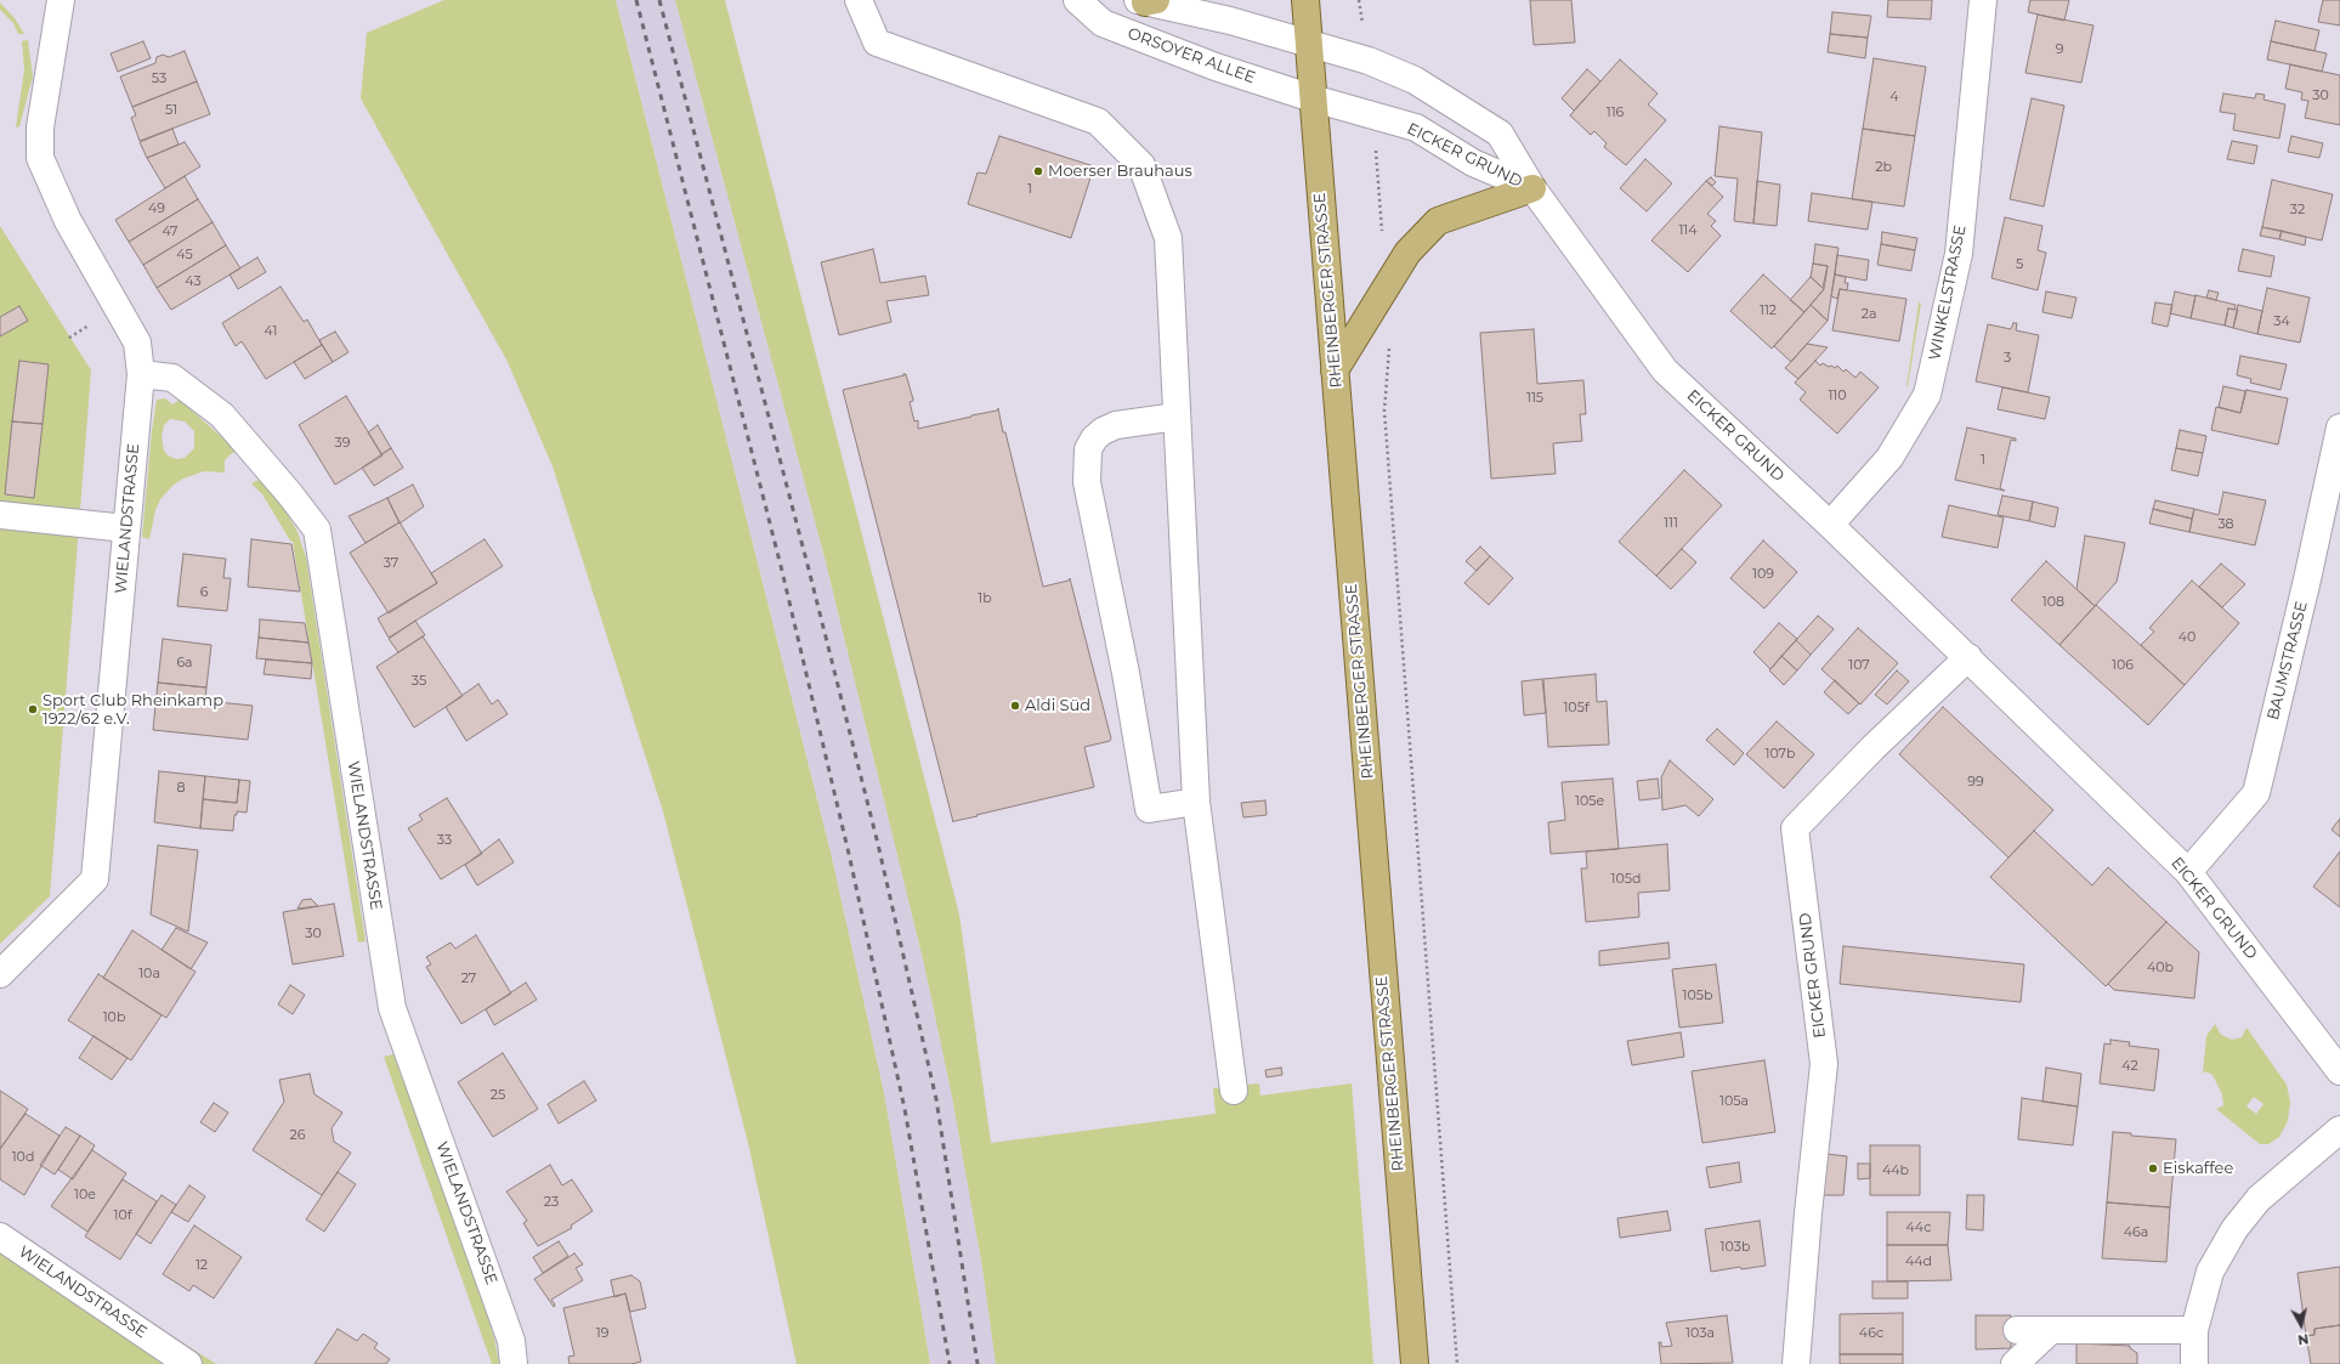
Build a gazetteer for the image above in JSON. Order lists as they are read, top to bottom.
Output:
{
  "streets": {
    "main road": ["RHEINBERGER STRASSE"],
    "street": [
      "ORSOYER ALLEE",
      "EICKER GRUND",
      "WINKELSTRASSE",
      "WIELANDSTRASSE",
      "BAUMSTRASSE"
    ]
  },
  "crossings": [
    ["ORSOYER ALLEE", "EICKER GRUND"],
    ["ORSOYER ALLEE", "RHEINBERGER STRASSE"],
    ["EICKER GRUND", "RHEINBERGER STRASSE"],
    ["EICKER GRUND", "WINKELSTRASSE"],
    ["EICKER GRUND", "BAUMSTRASSE"]
  ],
  "places": [
    "Moerser Brauhaus",
    "Aldi Süd",
    "Sport Club Rheinkamp 1922/62 e.V.",
    "Eiskaffee"
  ],
  "house_numbers": [
    "9",
    "53",
    "30",
    "4",
    "51",
    "116",
    "2b",
    "1",
    "49",
    "32",
    "114",
    "47",
    "45",
    "5",
    "43",
    "112",
    "2a",
    "34",
    "41",
    "3",
    "110",
    "115",
    "39",
    "1",
    "111",
    "38",
    "37",
    "109",
    "6",
    "1b",
    "108",
    "40",
    "6a",
    "107",
    "106",
    "35",
    "105f",
    "107b",
    "99",
    "8",
    "105e",
    "33",
    "105d",
    "30",
    "40b",
    "10a",
    "27",
    "105b",
    "10b",
    "42",
    "25",
    "105a",
    "26",
    "10d",
    "44b",
    "10e",
    "23",
    "10f",
    "44c",
    "46a",
    "103b",
    "44d",
    "12",
    "19",
    "103a",
    "46c"
  ],
  "north": "bottom"
}
